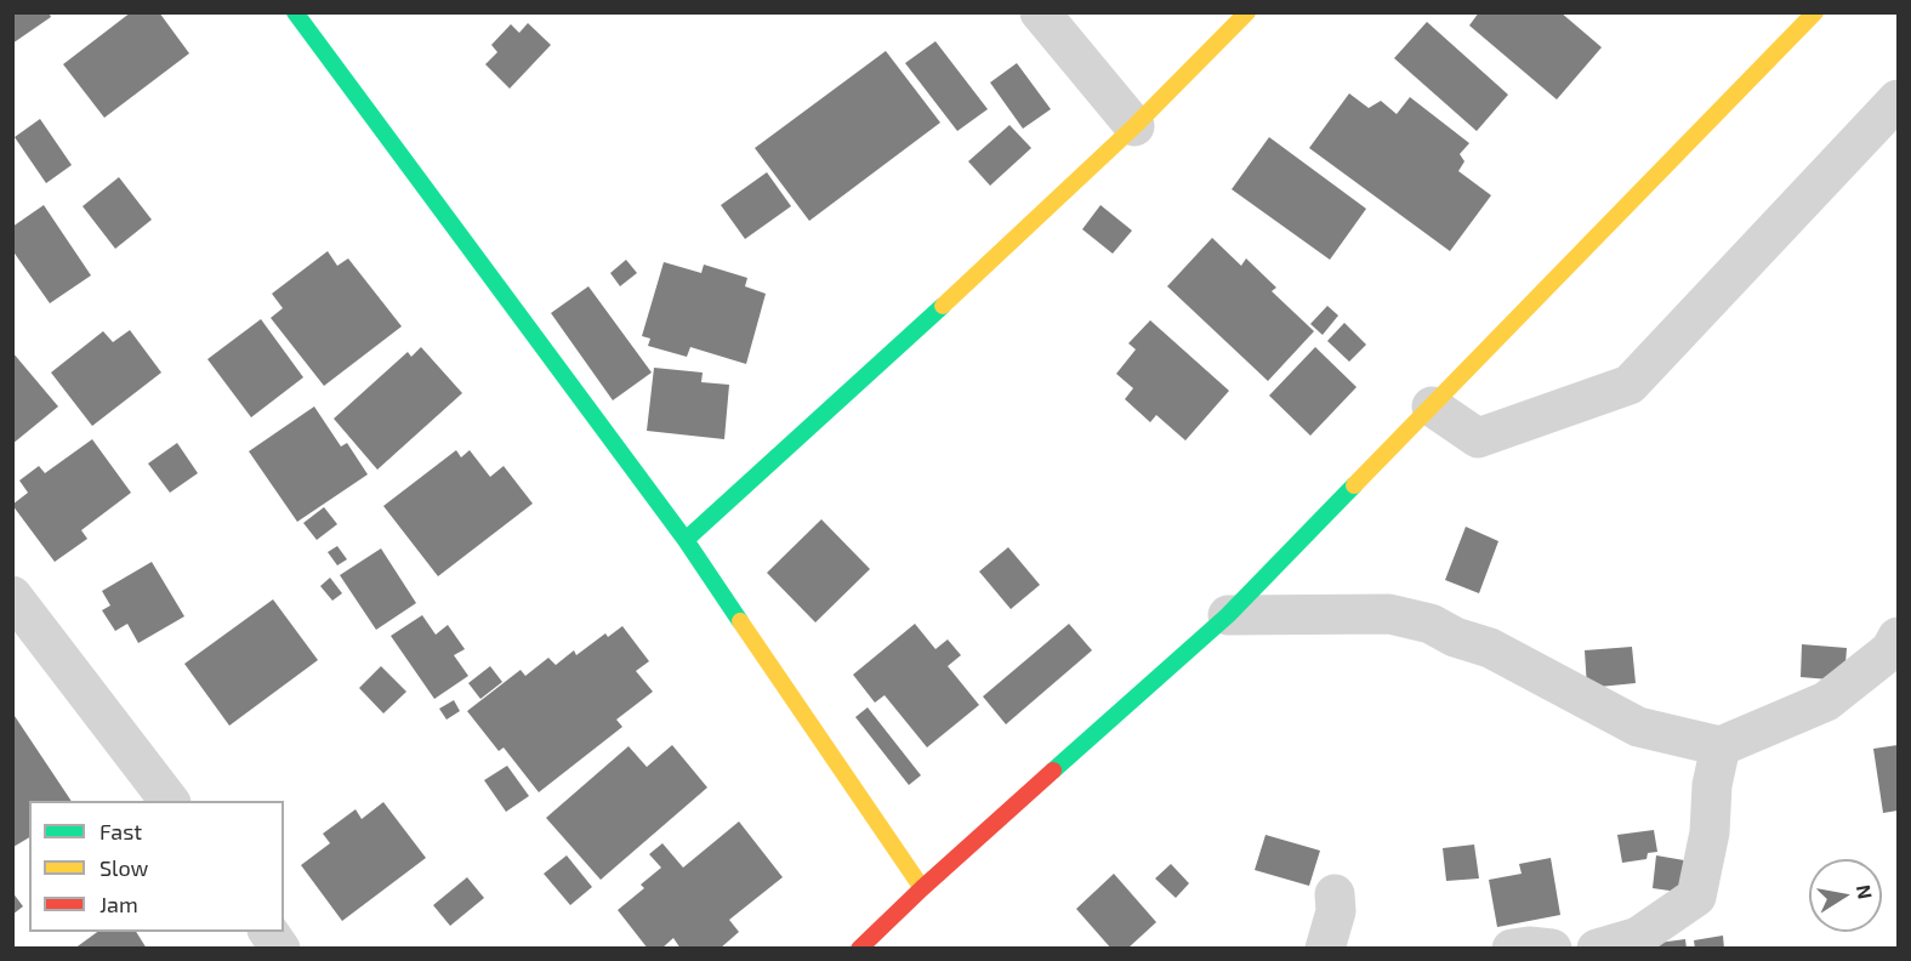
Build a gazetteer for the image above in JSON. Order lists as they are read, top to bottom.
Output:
{
  "legend": ["Fast", "Slow", "Jam"],
  "north": "right"
}
